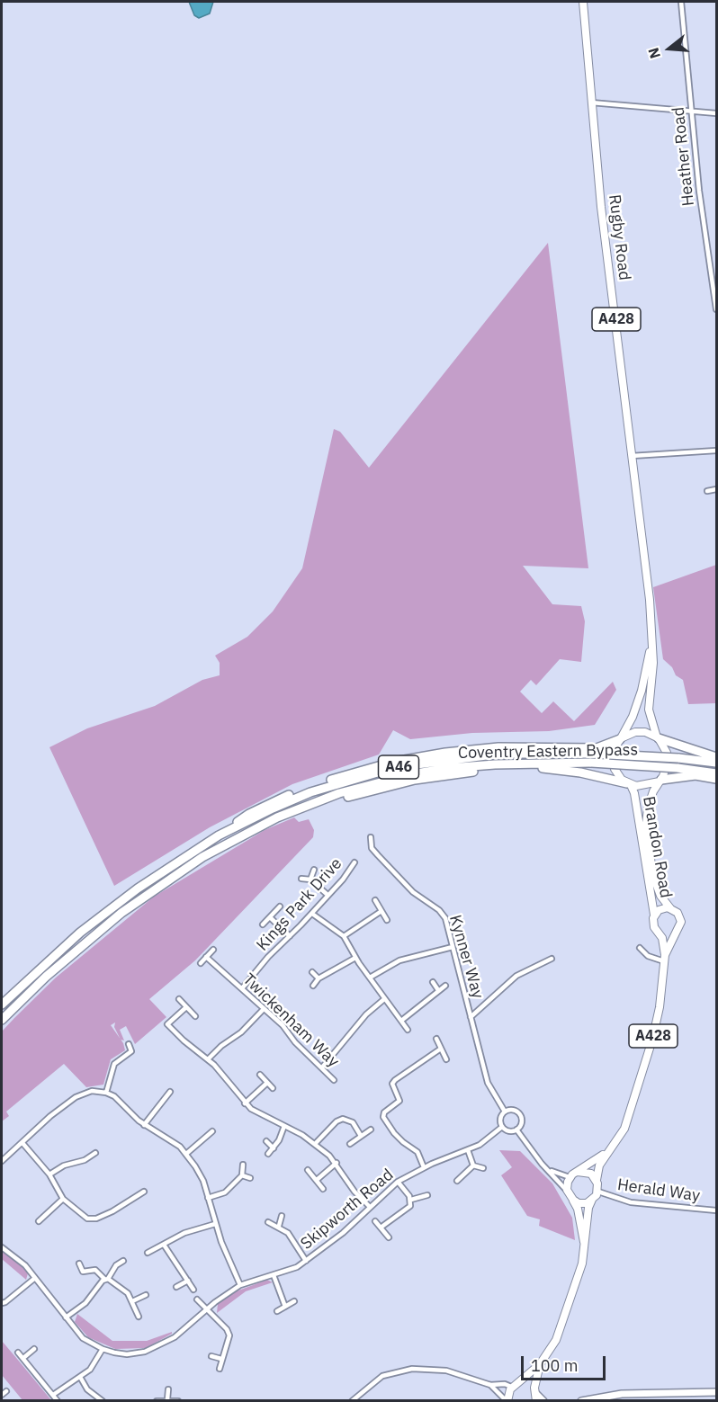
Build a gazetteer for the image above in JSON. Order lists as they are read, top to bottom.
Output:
{
  "streets": {
    "highway": ["Coventry Eastern Bypass", "A46"],
    "main road": ["Rugby Road", "A428", "Brandon Road"],
    "street": [
      "Heather Road",
      "Kings Park Drive",
      "Kynner Way",
      "Twickenham Way",
      "Herald Way",
      "Skipworth Road"
    ]
  },
  "crossings": [
    ["Rugby Road", "Brandon Road"],
    ["A428", "Brandon Road"],
    ["A428", "Herald Way"],
    ["Kings Park Drive", "Twickenham Way"],
    ["Kynner Way", "Skipworth Road"]
  ],
  "scale_bar": "100 m",
  "north": "left"
}
